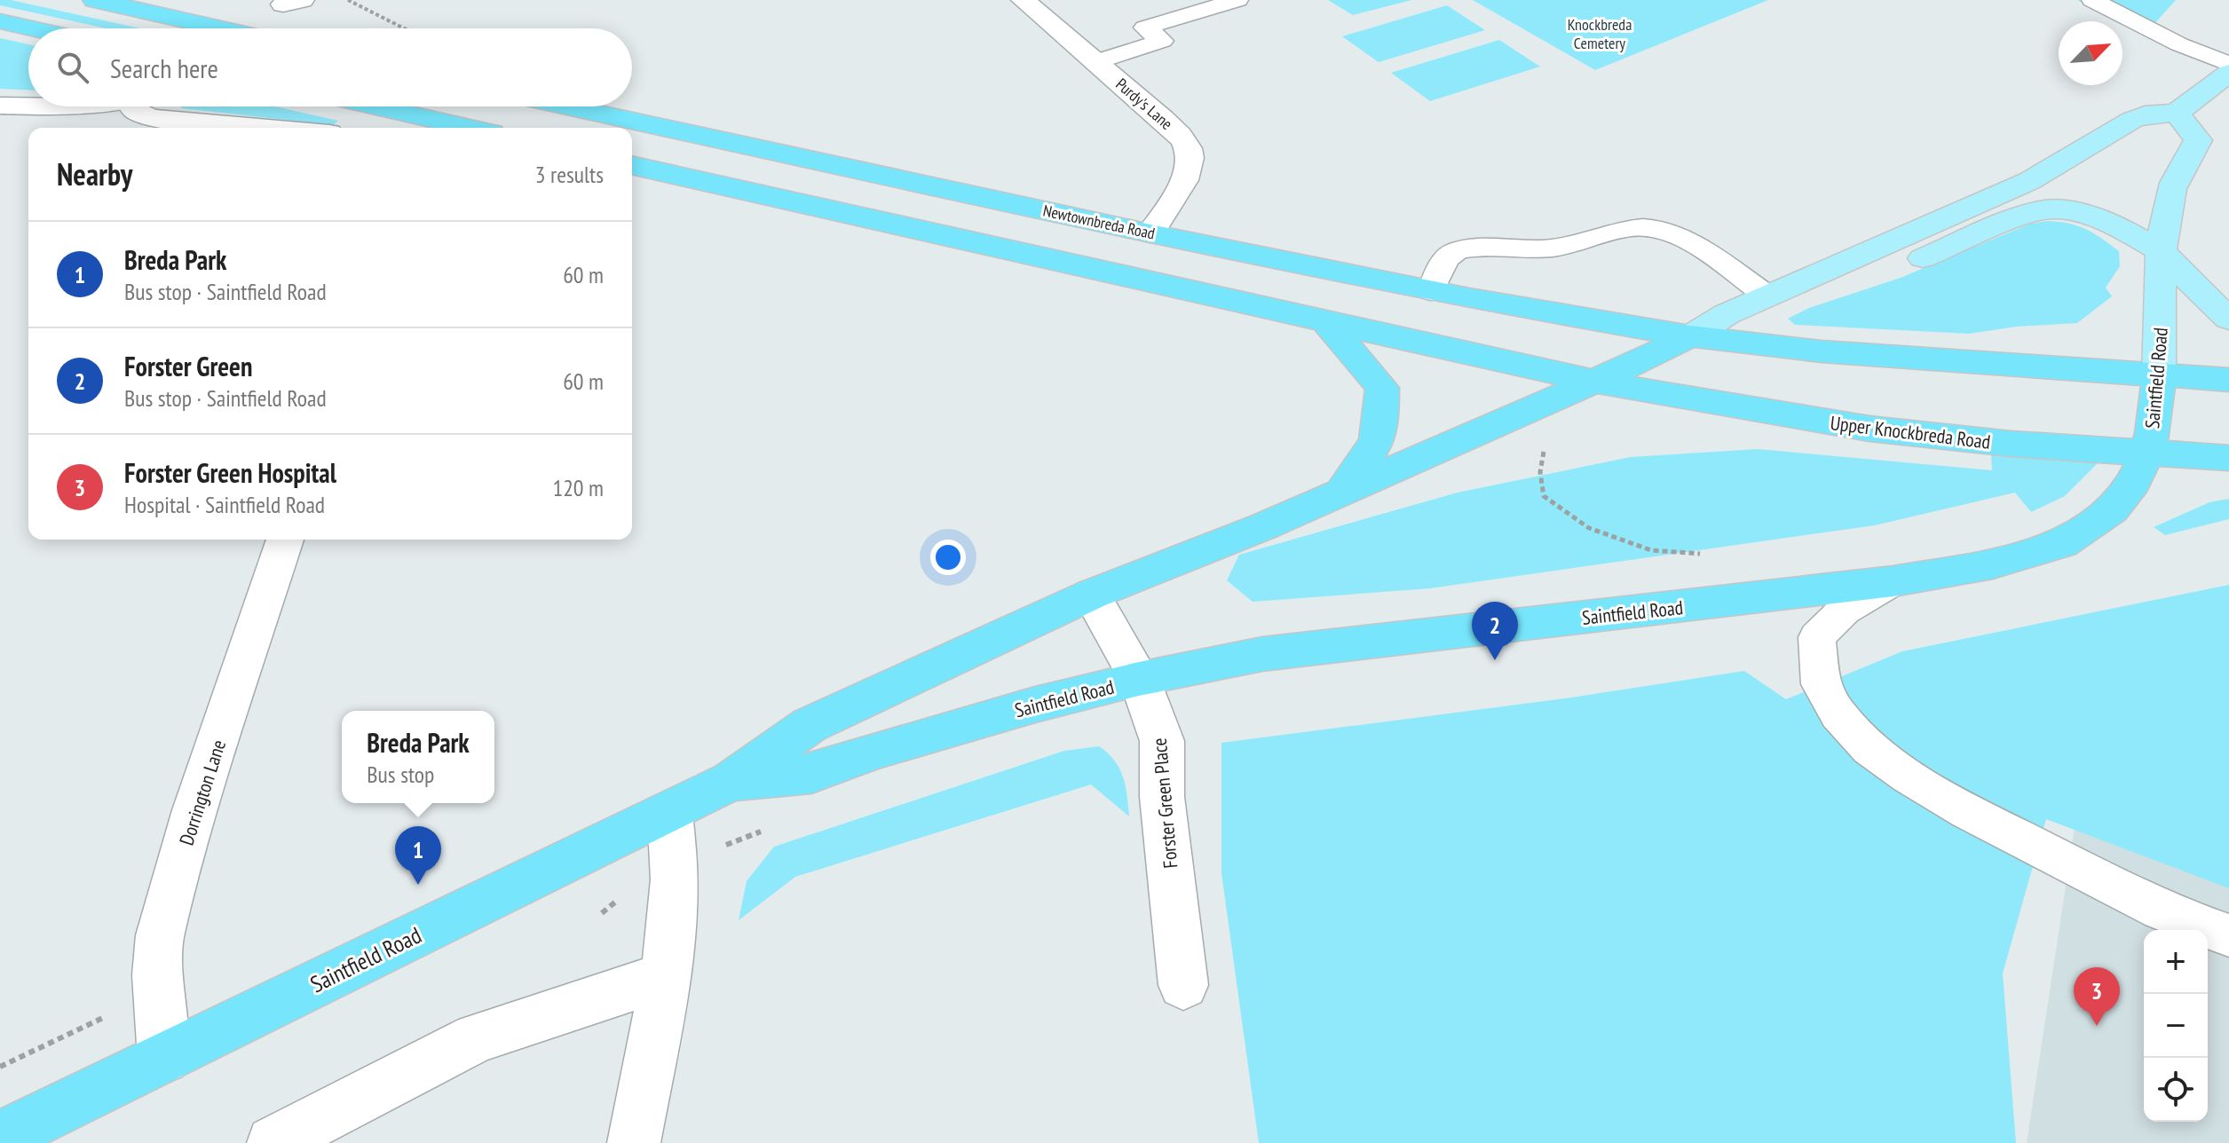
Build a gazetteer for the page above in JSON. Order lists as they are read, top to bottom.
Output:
{
  "streets": {
    "highway": ["Newtownbreda Road", "Saintfield Road", "Upper Knockbreda Road"],
    "street": ["Purdy's Lane", "Dorrington Lane", "Forster Green Place"]
  },
  "crossings": [
    ["Purdy's Lane", "Newtownbreda Road"],
    ["Newtownbreda Road", "Saintfield Road"],
    ["Saintfield Road", "Upper Knockbreda Road"],
    ["Saintfield Road", "Dorrington Lane"],
    ["Saintfield Road", "Forster Green Place"]
  ],
  "parks": ["Knockbreda Cemetery"],
  "north": "top right",
  "page": {
    "search": "Search here",
    "heading": ["Nearby", "3 results"],
    "list": [
      {
        "mark": "1",
        "name": "Breda Park",
        "note": "Bus stop · Saintfield Road",
        "value": "60 m"
      },
      {
        "mark": "2",
        "name": "Forster Green",
        "note": "Bus stop · Saintfield Road",
        "value": "60 m"
      },
      {
        "mark": "3",
        "name": "Forster Green Hospital",
        "note": "Hospital · Saintfield Road",
        "value": "120 m"
      }
    ],
    "pins": ["2", "1", "3"],
    "popup": ["Breda Park", "Bus stop"],
    "map_buttons": ["+", "−"]
  }
}
